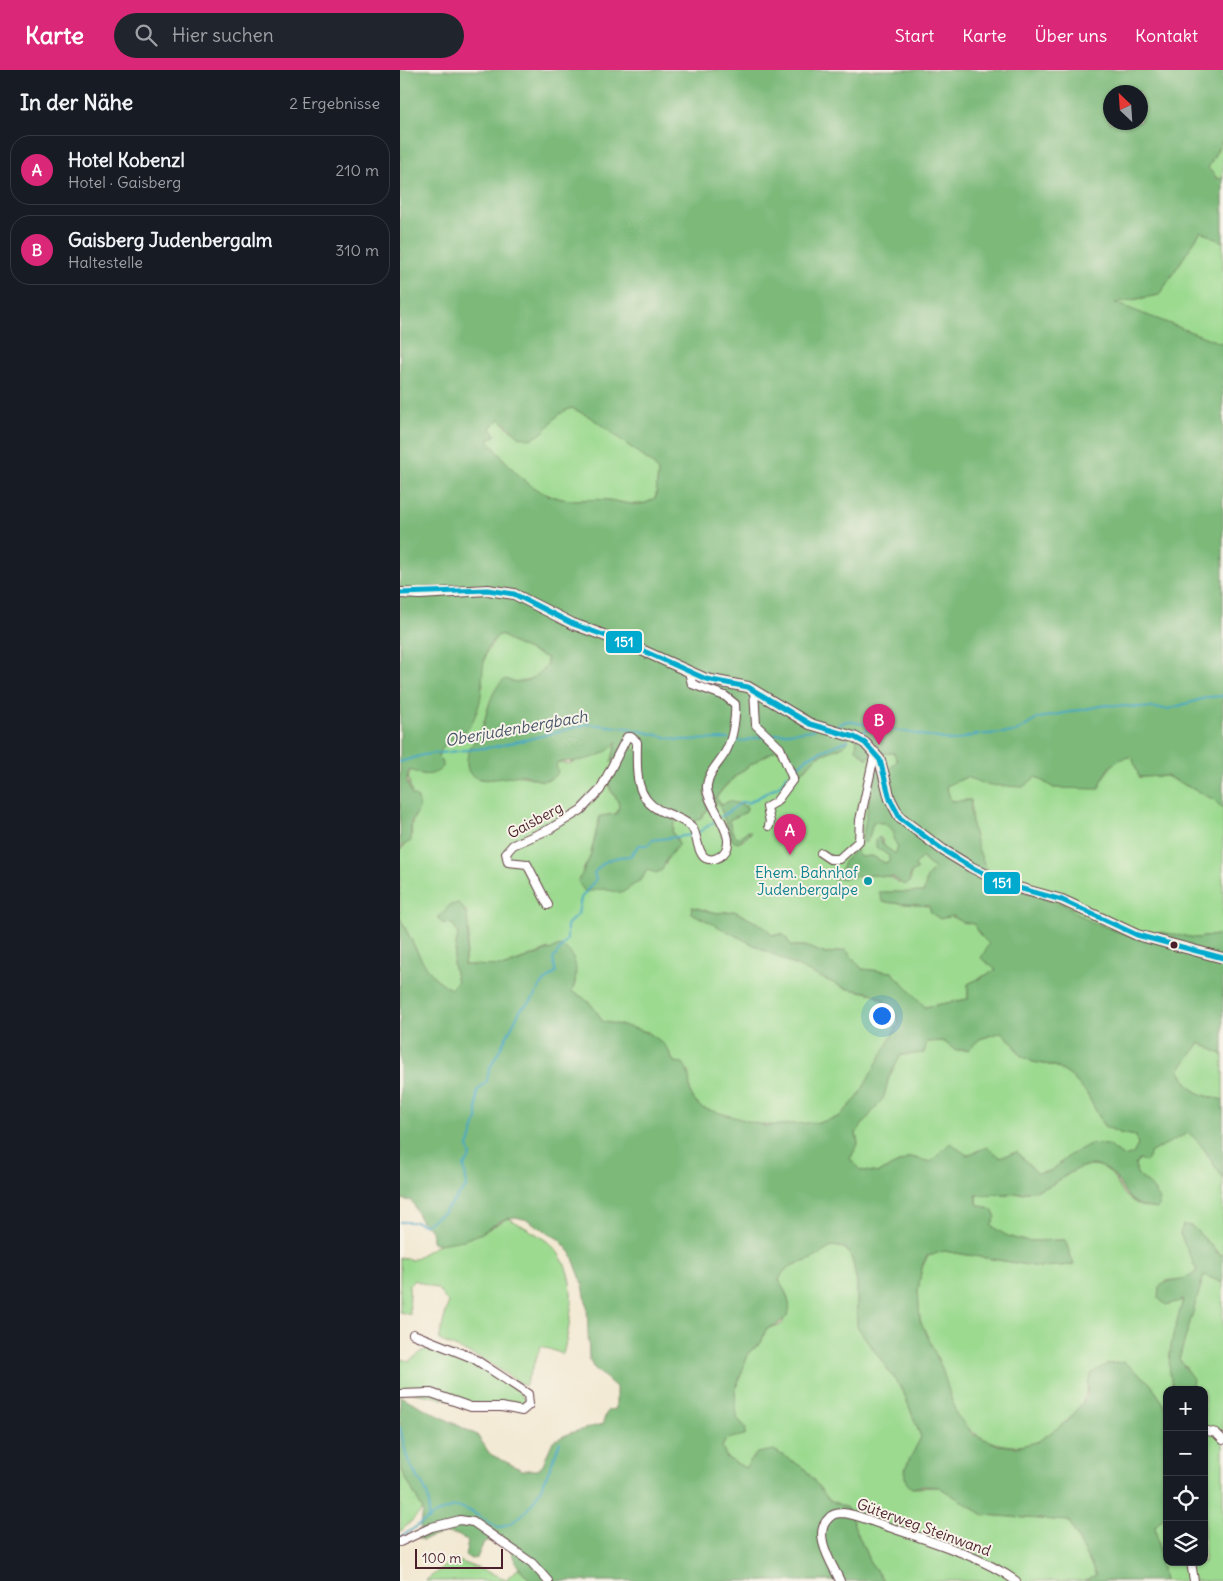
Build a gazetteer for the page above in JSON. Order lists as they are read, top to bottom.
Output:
{
  "streets": {
    "street": ["Gaisberg", "Güterweg Steinwand"]
  },
  "water": ["Oberjudenbergbach"],
  "places": ["Ehem. Bahnhof Judenbergalpe"],
  "lines": ["transit line 151"],
  "scale_bar": "100 m",
  "north": "top left",
  "page": {
    "header": "Karte",
    "search": "Hier suchen",
    "nav": [
      "Start",
      "Karte",
      "Über uns",
      "Kontakt"
    ],
    "heading": ["In der Nähe", "2 Ergebnisse"],
    "list": [
      {
        "mark": "A",
        "name": "Hotel Kobenzl",
        "note": "Hotel · Gaisberg",
        "value": "210 m"
      },
      {
        "mark": "B",
        "name": "Gaisberg Judenbergalm",
        "note": "Haltestelle",
        "value": "310 m"
      }
    ],
    "pins": ["B", "A"],
    "map_buttons": ["+", "−"],
    "scale": "100 m"
  }
}
